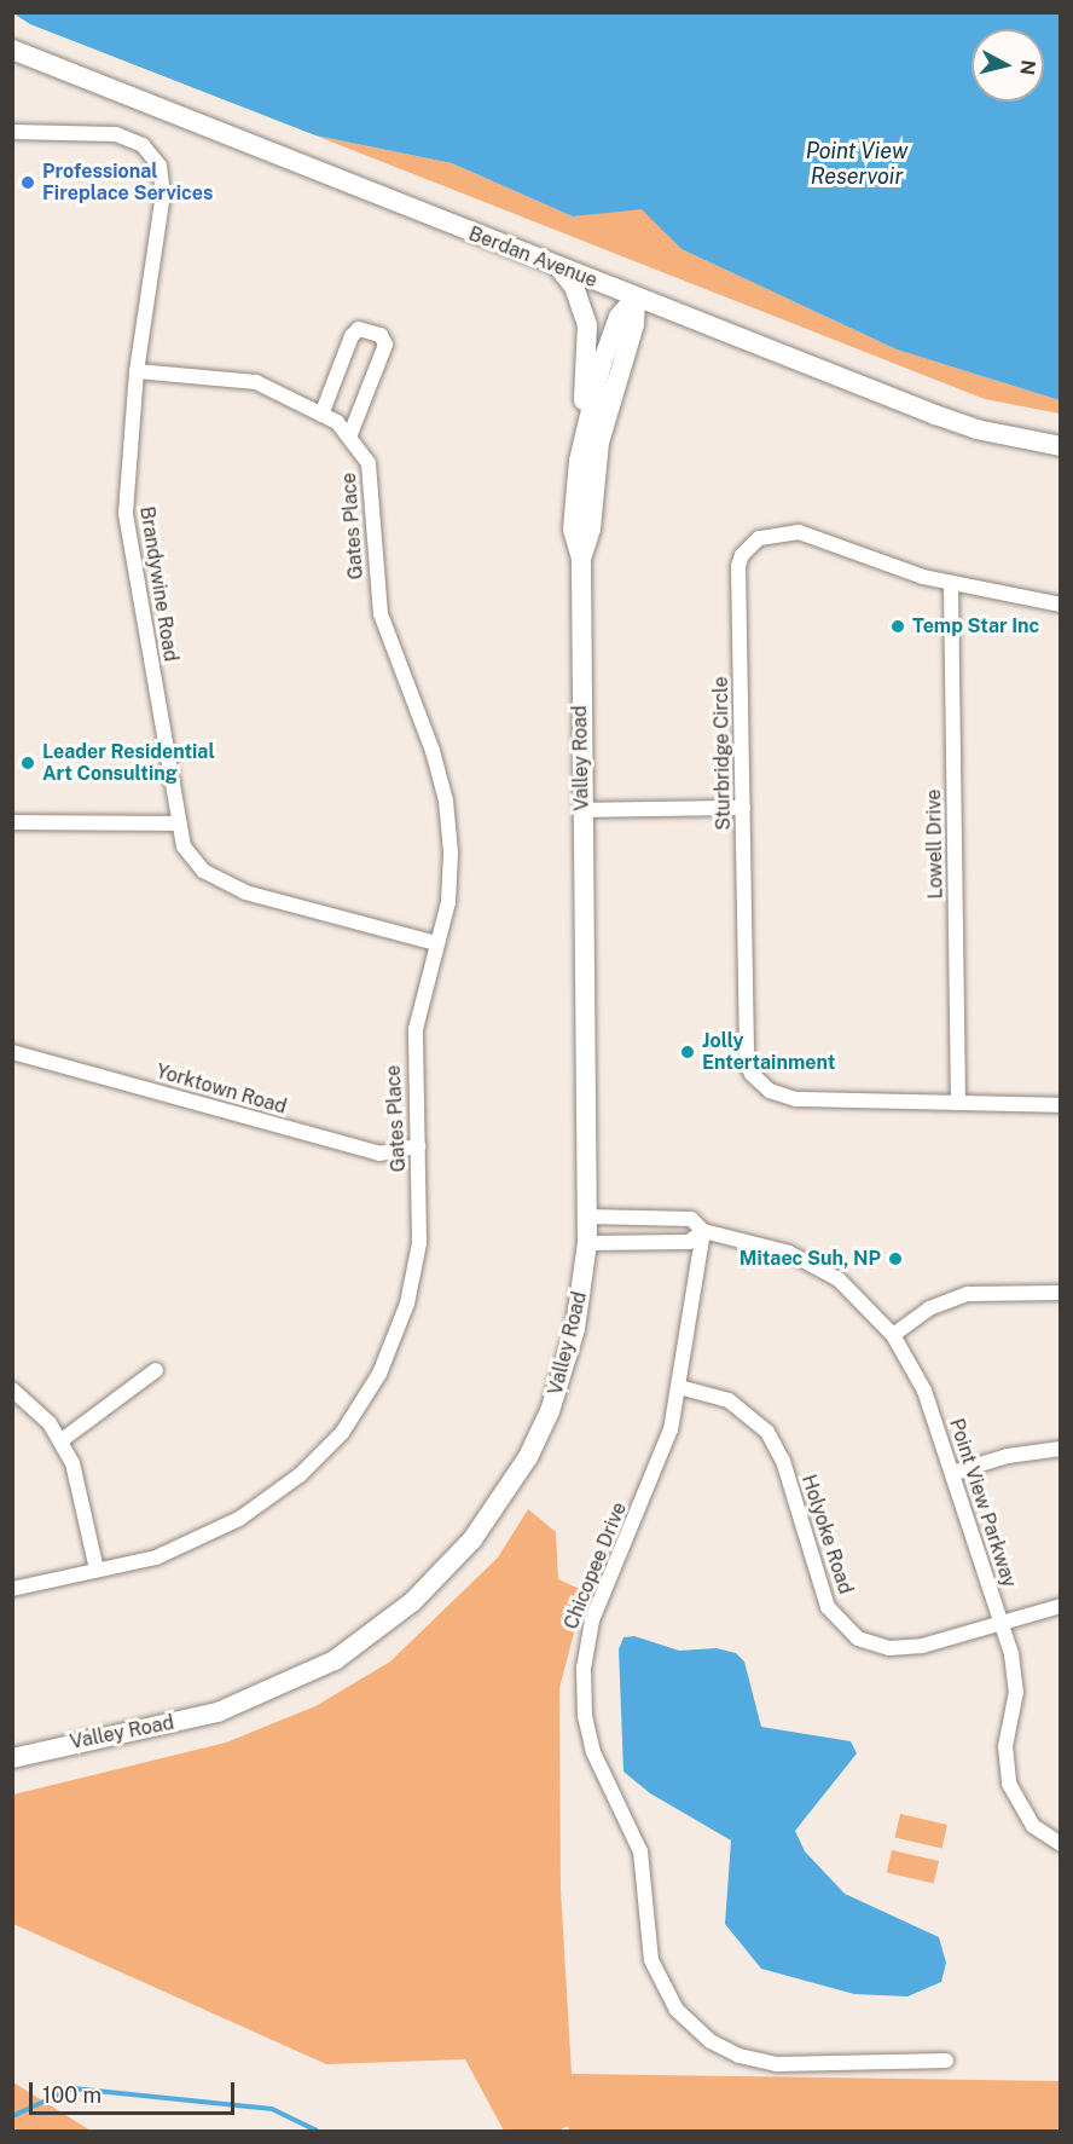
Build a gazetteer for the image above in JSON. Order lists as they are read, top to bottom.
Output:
{
  "streets": {
    "main road": ["Berdan Avenue", "Valley Road"],
    "street": [
      "Gates Place",
      "Brandywine Road",
      "Sturbridge Circle",
      "Lowell Drive",
      "Yorktown Road",
      "Point View Parkway",
      "Holyoke Road",
      "Chicopee Drive"
    ]
  },
  "crossings": [
    ["Berdan Avenue", "Valley Road"],
    ["Gates Place", "Brandywine Road"],
    ["Gates Place", "Yorktown Road"],
    ["Sturbridge Circle", "Lowell Drive"],
    ["Valley Road", "Point View Parkway"],
    ["Point View Parkway", "Holyoke Road"],
    ["Point View Parkway", "Chicopee Drive"],
    ["Holyoke Road", "Chicopee Drive"]
  ],
  "water": ["Point View Reservoir"],
  "places": [
    "Professional Fireplace Services",
    "Temp Star Inc",
    "Leader Residential Art Consulting",
    "Jolly Entertainment",
    "Mitaec Suh, NP"
  ],
  "scale_bar": "100 m",
  "north": "right"
}
